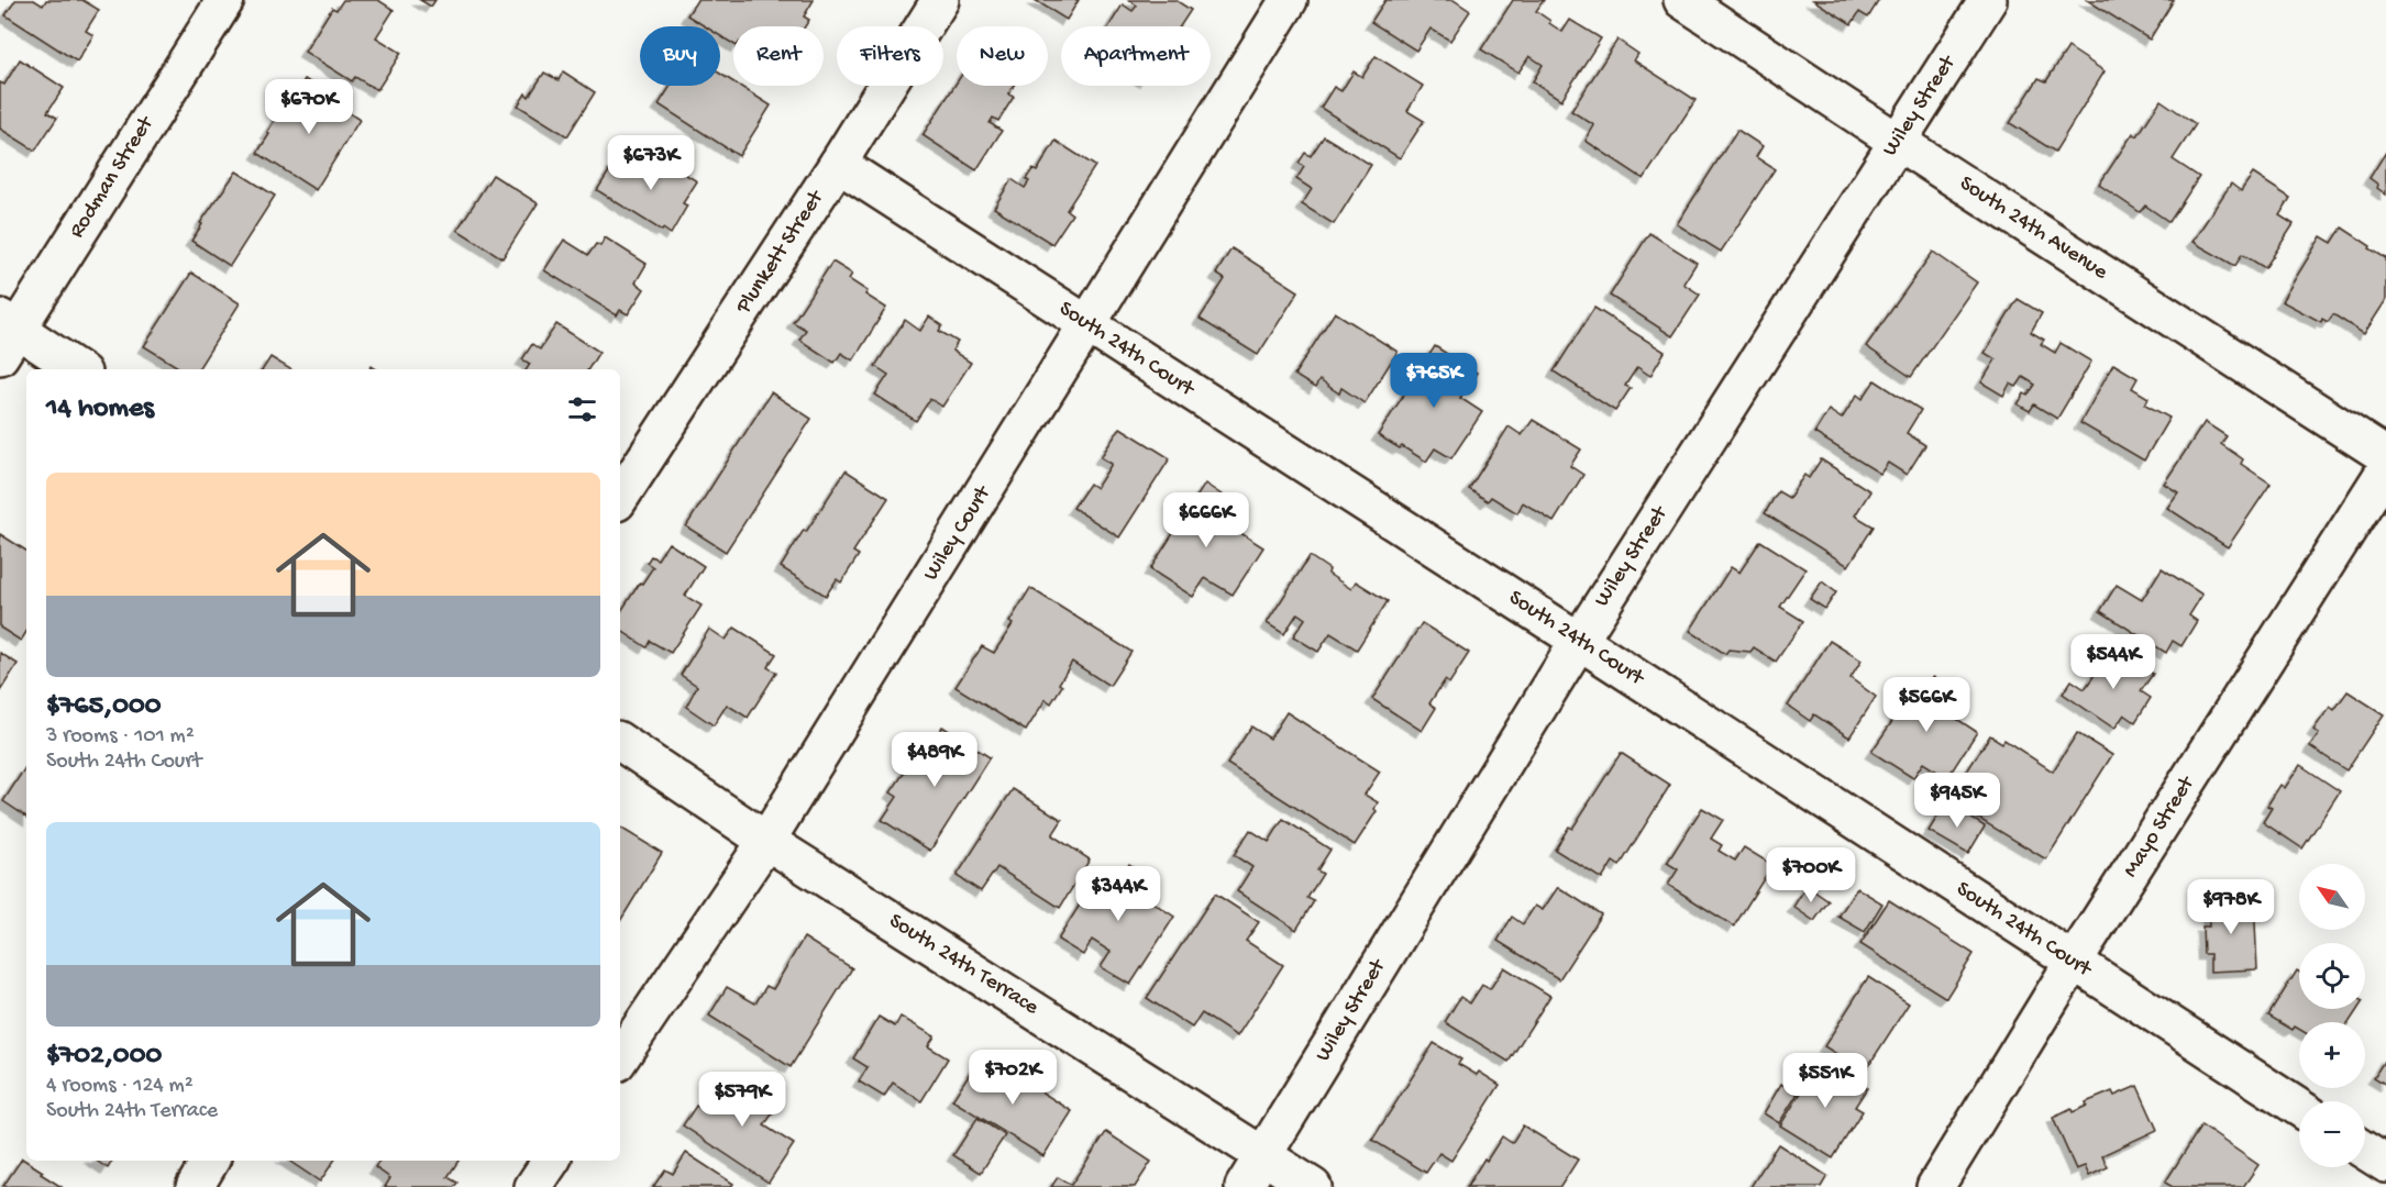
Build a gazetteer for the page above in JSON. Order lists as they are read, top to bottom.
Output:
{
  "streets": {
    "street": [
      "Wiley Street",
      "Rodman Street",
      "South 24th Avenue",
      "Plunkett Street",
      "South 24th Court",
      "Wiley Court",
      "Mayo Street",
      "South 24th Terrace"
    ]
  },
  "crossings": [
    ["Wiley Street", "South 24th Avenue"],
    ["Wiley Street", "South 24th Court"],
    ["Wiley Street", "South 24th Terrace"],
    ["Plunkett Street", "South 24th Court"],
    ["South 24th Court", "Wiley Court"],
    ["South 24th Court", "Mayo Street"],
    ["Wiley Court", "South 24th Terrace"]
  ],
  "north": "top left",
  "page": {
    "chip": [
      "Buy",
      "Rent",
      "Filters",
      "New",
      "Apartment"
    ],
    "price": [
      "$670K",
      "$673K",
      "$765K",
      "$666K",
      "$544K",
      "$566K",
      "$489K",
      "$945K",
      "$700K",
      "$344K",
      "$978K",
      "$702K",
      "$551K",
      "$579K"
    ],
    "heading": "14 homes",
    "list": [
      {
        "name": "$765,000",
        "note": "3 rooms · 101 m² · South 24th Court"
      },
      {
        "name": "$702,000",
        "note": "4 rooms · 124 m² · South 24th Terrace"
      }
    ],
    "map_buttons": ["+", "−"]
  }
}
